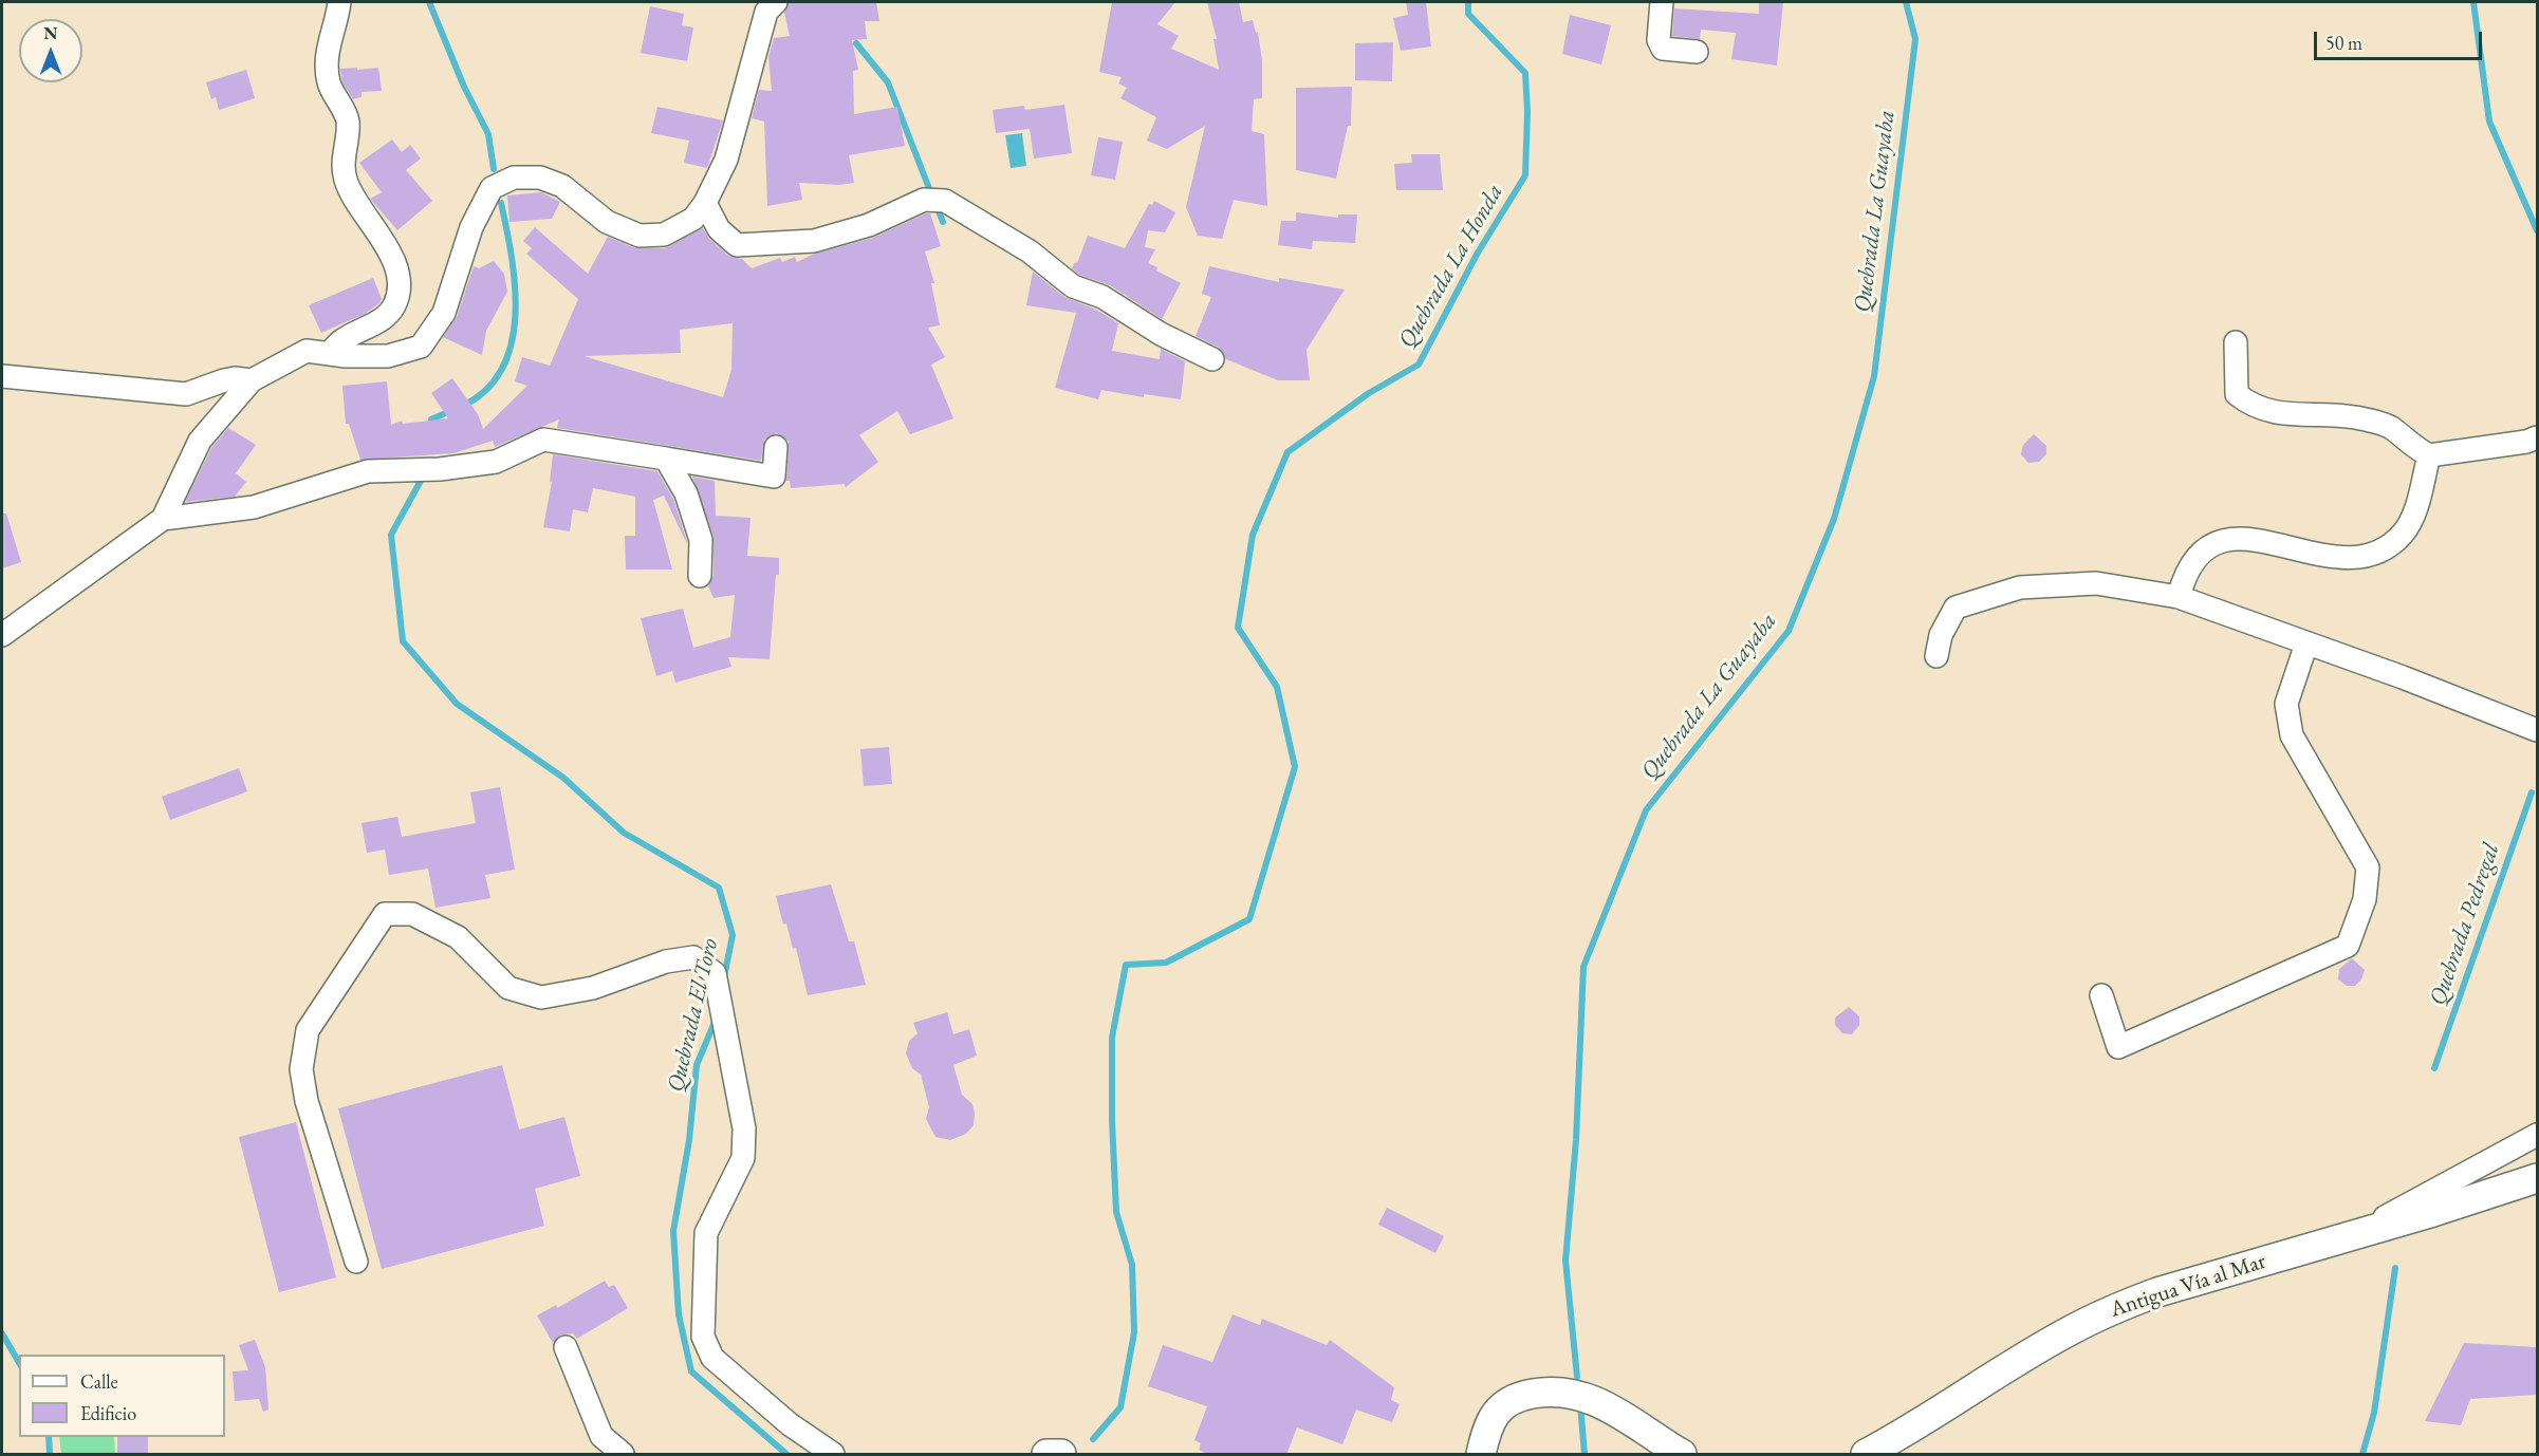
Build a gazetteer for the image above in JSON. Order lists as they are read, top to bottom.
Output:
{
  "streets": {
    "main road": ["Antigua Vía al Mar"]
  },
  "water": [
    "Quebrada La Guayaba",
    "Quebrada La Honda",
    "Quebrada Pedregal",
    "Quebrada El Toro"
  ],
  "legend": ["Calle", "Edificio"],
  "scale_bar": "50 m",
  "north": "top"
}
